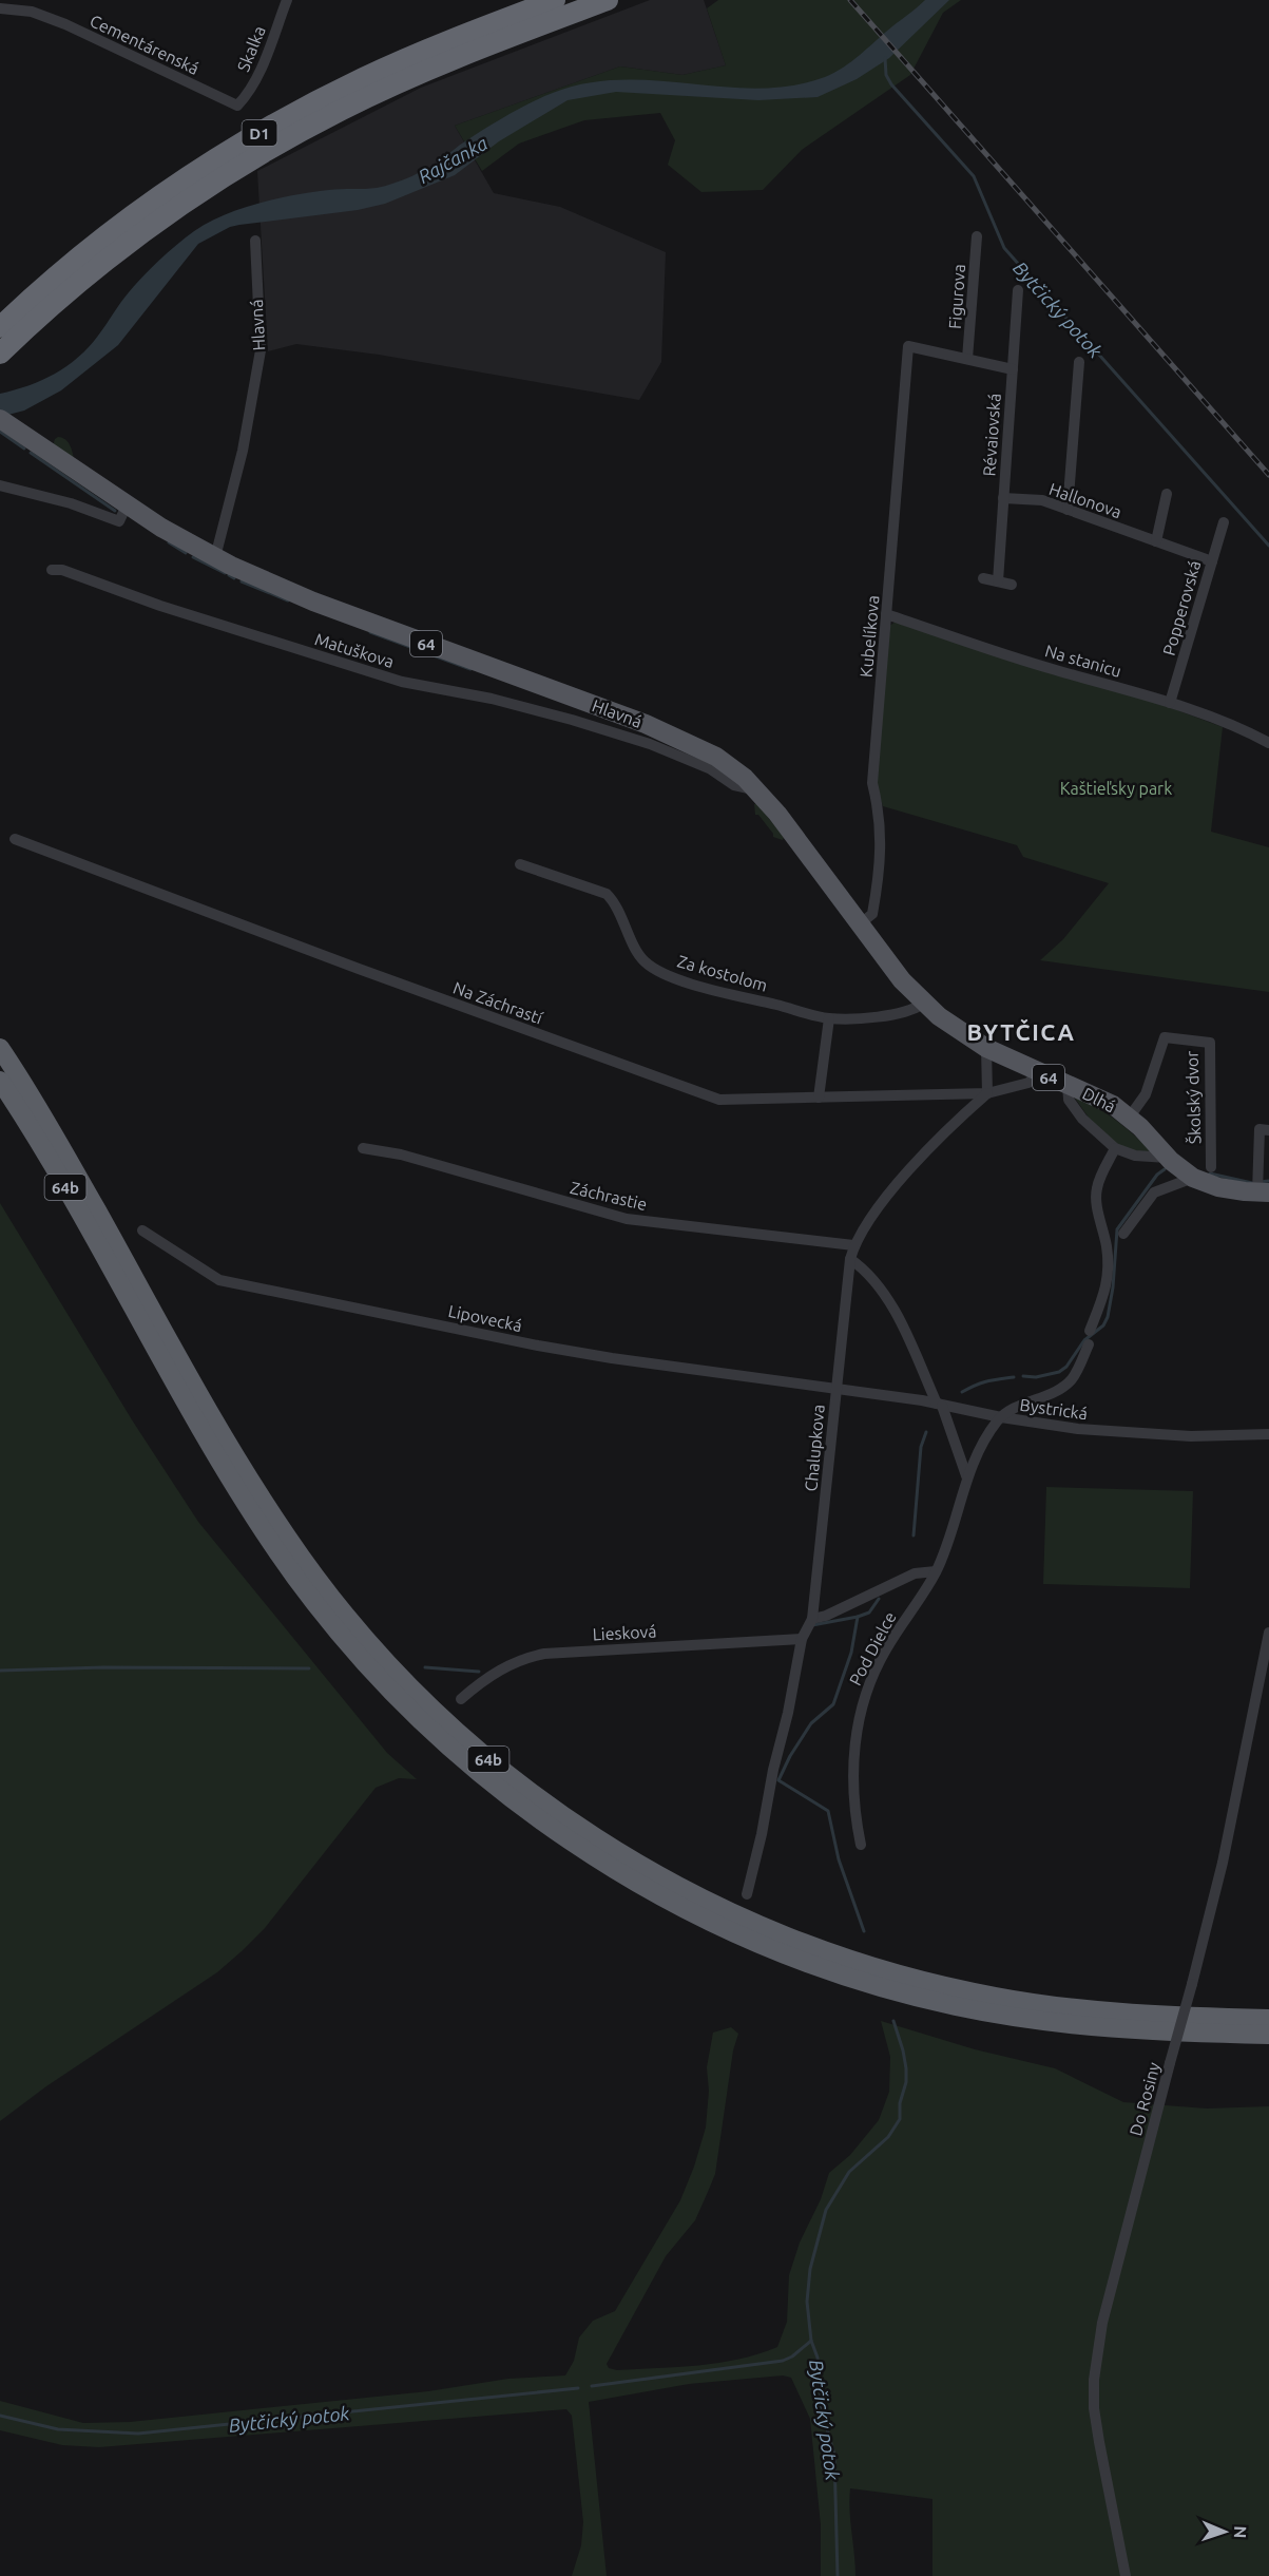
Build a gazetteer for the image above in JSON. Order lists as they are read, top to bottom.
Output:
{
  "streets": {
    "highway": ["D1", "64b"],
    "main road": ["Hlavná", "64", "Dlhá"],
    "street": [
      "Cementárenská",
      "Skalka",
      "Figurova",
      "Révaiovská",
      "Hallonova",
      "Popperovská",
      "Kubelíkova",
      "Matuškova",
      "Na stanicu",
      "Za kostolom",
      "Na Záchrastí",
      "Školský dvor",
      "Záchrastie",
      "Lipovecká",
      "Bystrická",
      "Chalupkova",
      "Liesková",
      "Pod Dielce",
      "Do Rosiny"
    ]
  },
  "crossings": [
    ["Cementárenská", "Skalka"],
    ["Figurova", "Kubelíkova"],
    ["Hlavná", "Kubelíkova"],
    ["Hlavná", "Matuškova"],
    ["Hlavná", "Za kostolom"],
    ["Hlavná", "Dlhá"],
    ["Révaiovská", "Hallonova"],
    ["Hallonova", "Popperovská"],
    ["Popperovská", "Na stanicu"],
    ["Kubelíkova", "Na stanicu"],
    ["Za kostolom", "Dlhá"],
    ["Na Záchrastí", "Chalupkova"],
    ["Školský dvor", "Dlhá"],
    ["Záchrastie", "Chalupkova"],
    ["Lipovecká", "Bystrická"],
    ["Lipovecká", "Chalupkova"],
    ["Bystrická", "Chalupkova"],
    ["Bystrická", "Pod Dielce"],
    ["Chalupkova", "Liesková"]
  ],
  "districts": ["BYTČICA"],
  "water": ["Rajčanka", "Bytčický potok"],
  "parks": ["Kaštieľsky park"],
  "north": "right"
}
